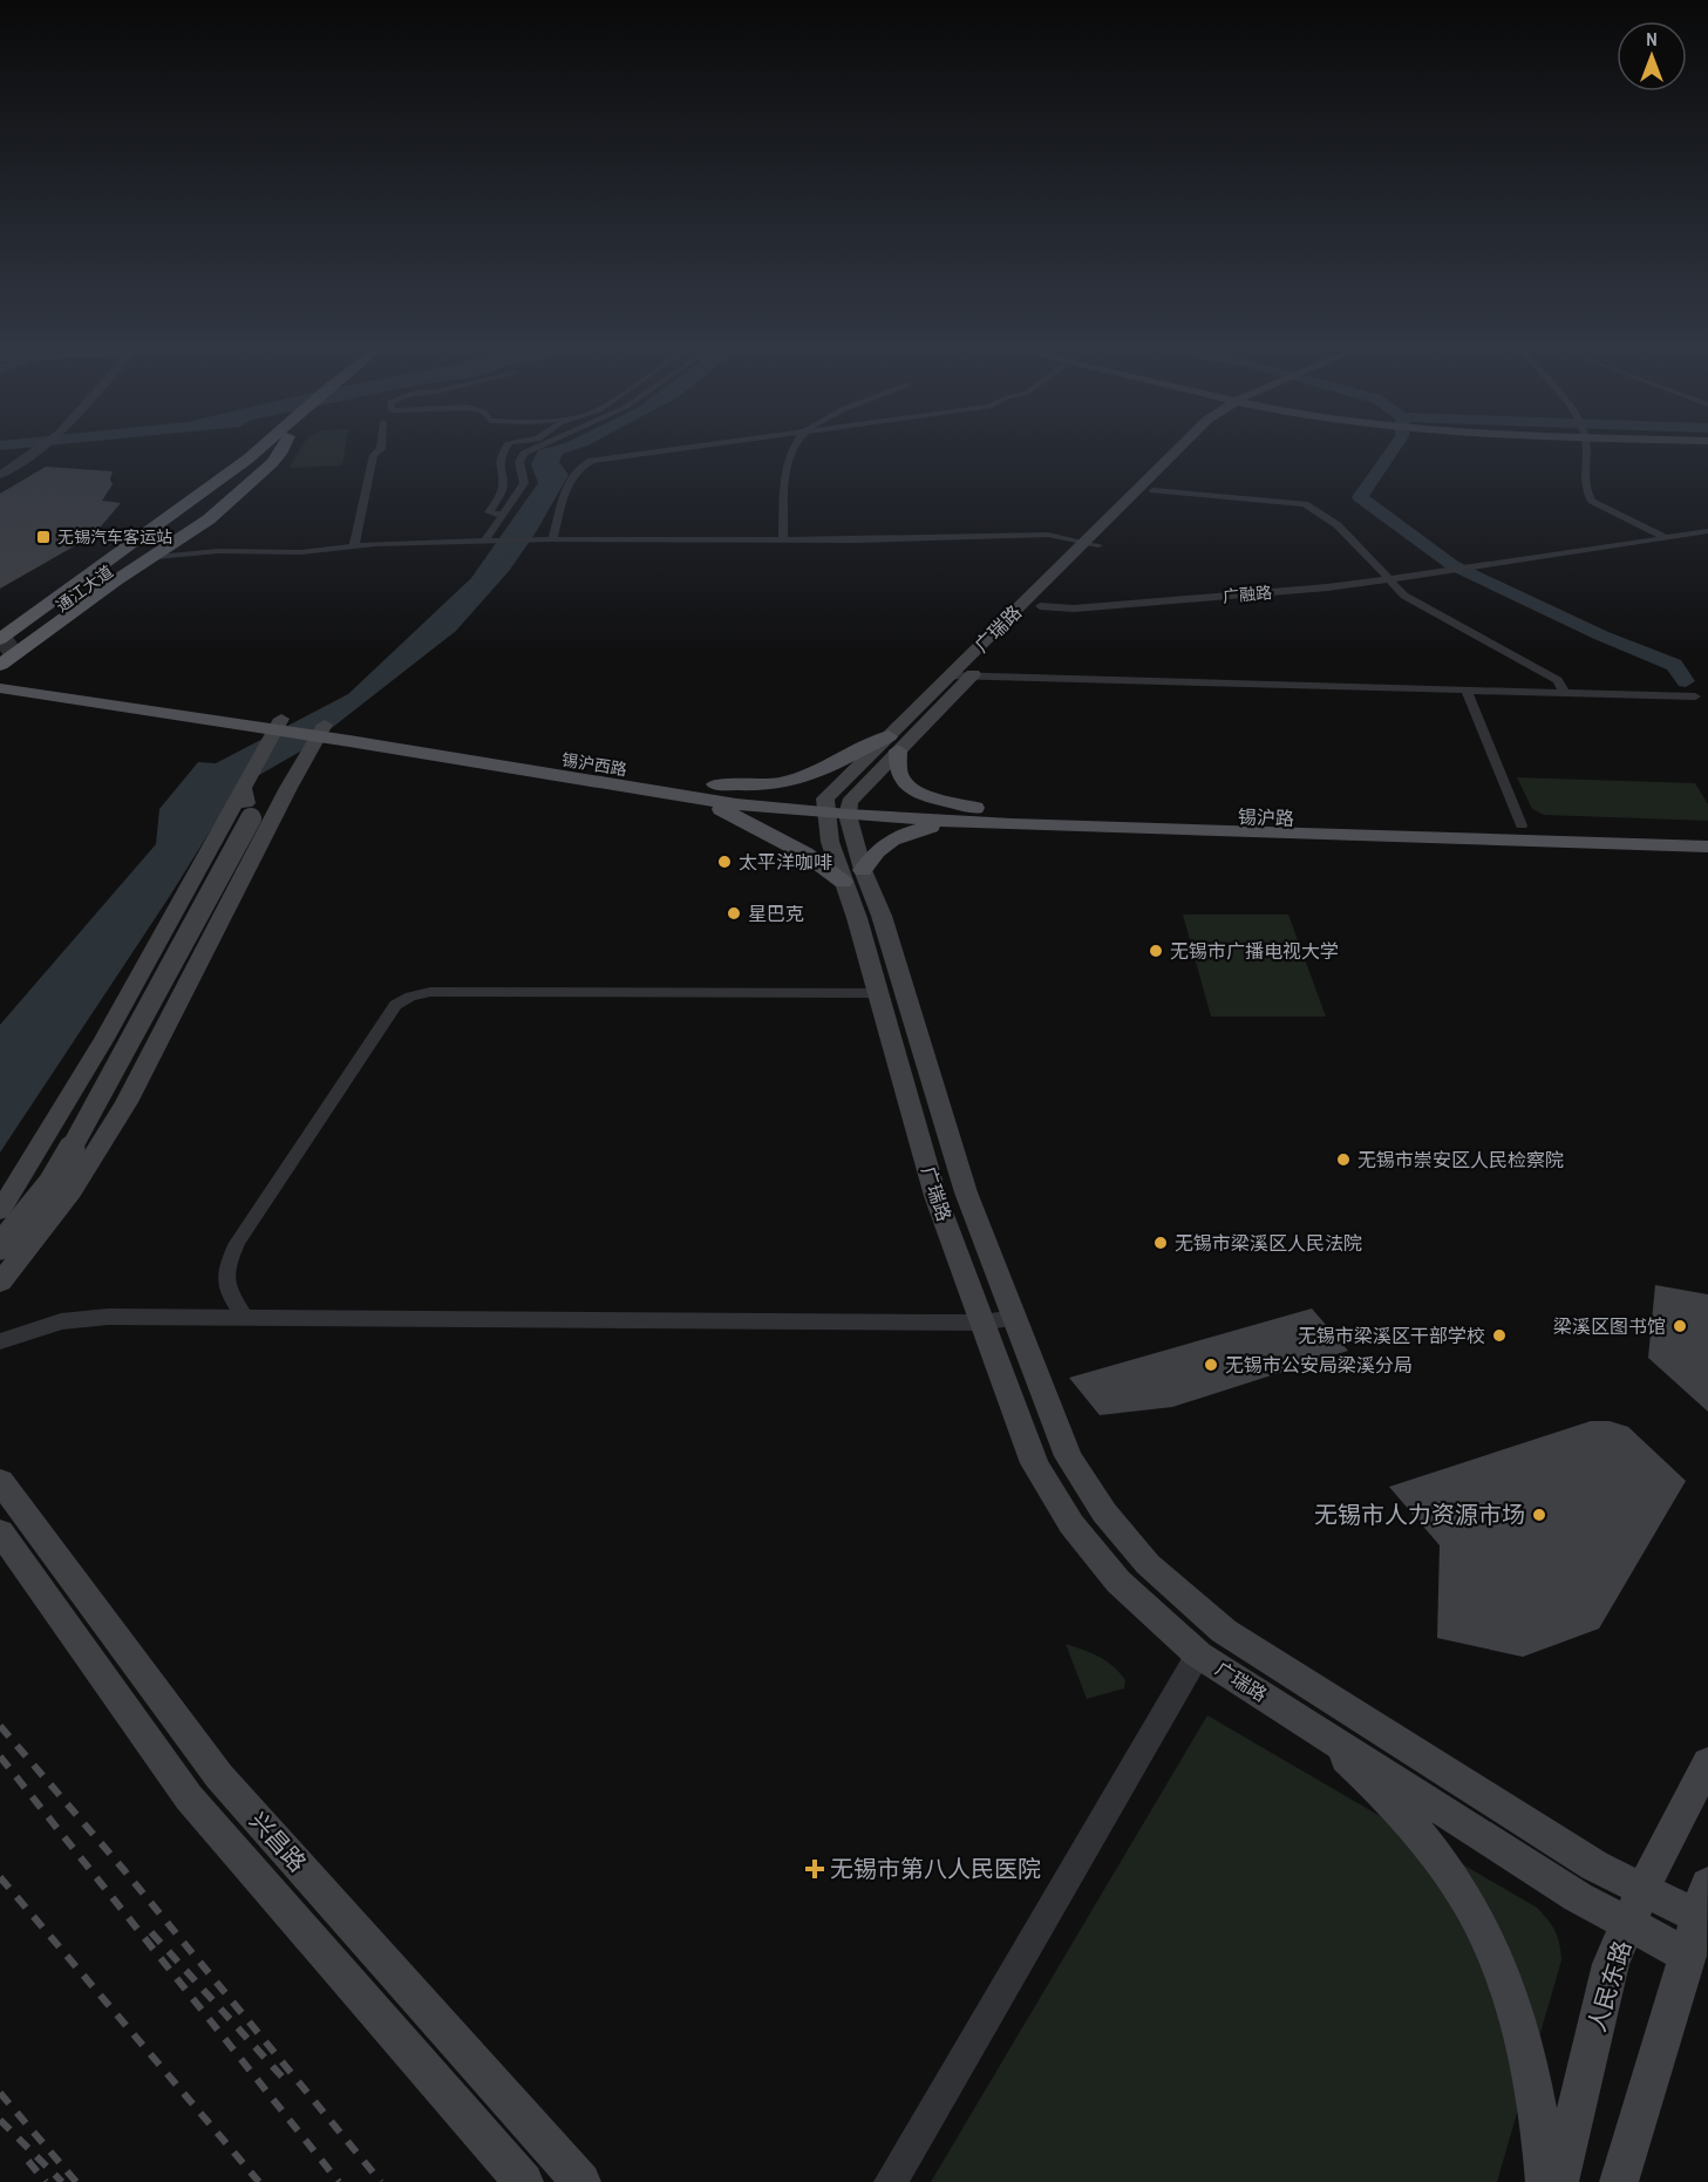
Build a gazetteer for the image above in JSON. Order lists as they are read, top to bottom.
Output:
{
  "streets": {
    "highway": ["通江大道"],
    "main road": [
      "广瑞路",
      "锡沪西路",
      "锡沪路",
      "兴昌路",
      "人民东路"
    ],
    "street": ["广融路"]
  },
  "crossings": [
    ["广融路", "广瑞路"],
    ["广瑞路", "锡沪西路"],
    ["广瑞路", "锡沪路"],
    ["广瑞路", "人民东路"],
    ["锡沪西路", "锡沪路"]
  ],
  "places": {
    "transit": ["无锡汽车客运站"],
    "other": [
      "太平洋咖啡",
      "星巴克",
      "无锡市广播电视大学",
      "无锡市崇安区人民检察院",
      "无锡市梁溪区人民法院",
      "梁溪区图书馆",
      "无锡市梁溪区干部学校",
      "无锡市公安局梁溪分局",
      "无锡市人力资源市场"
    ],
    "health": ["无锡市第八人民医院"]
  },
  "north": "top"
}
